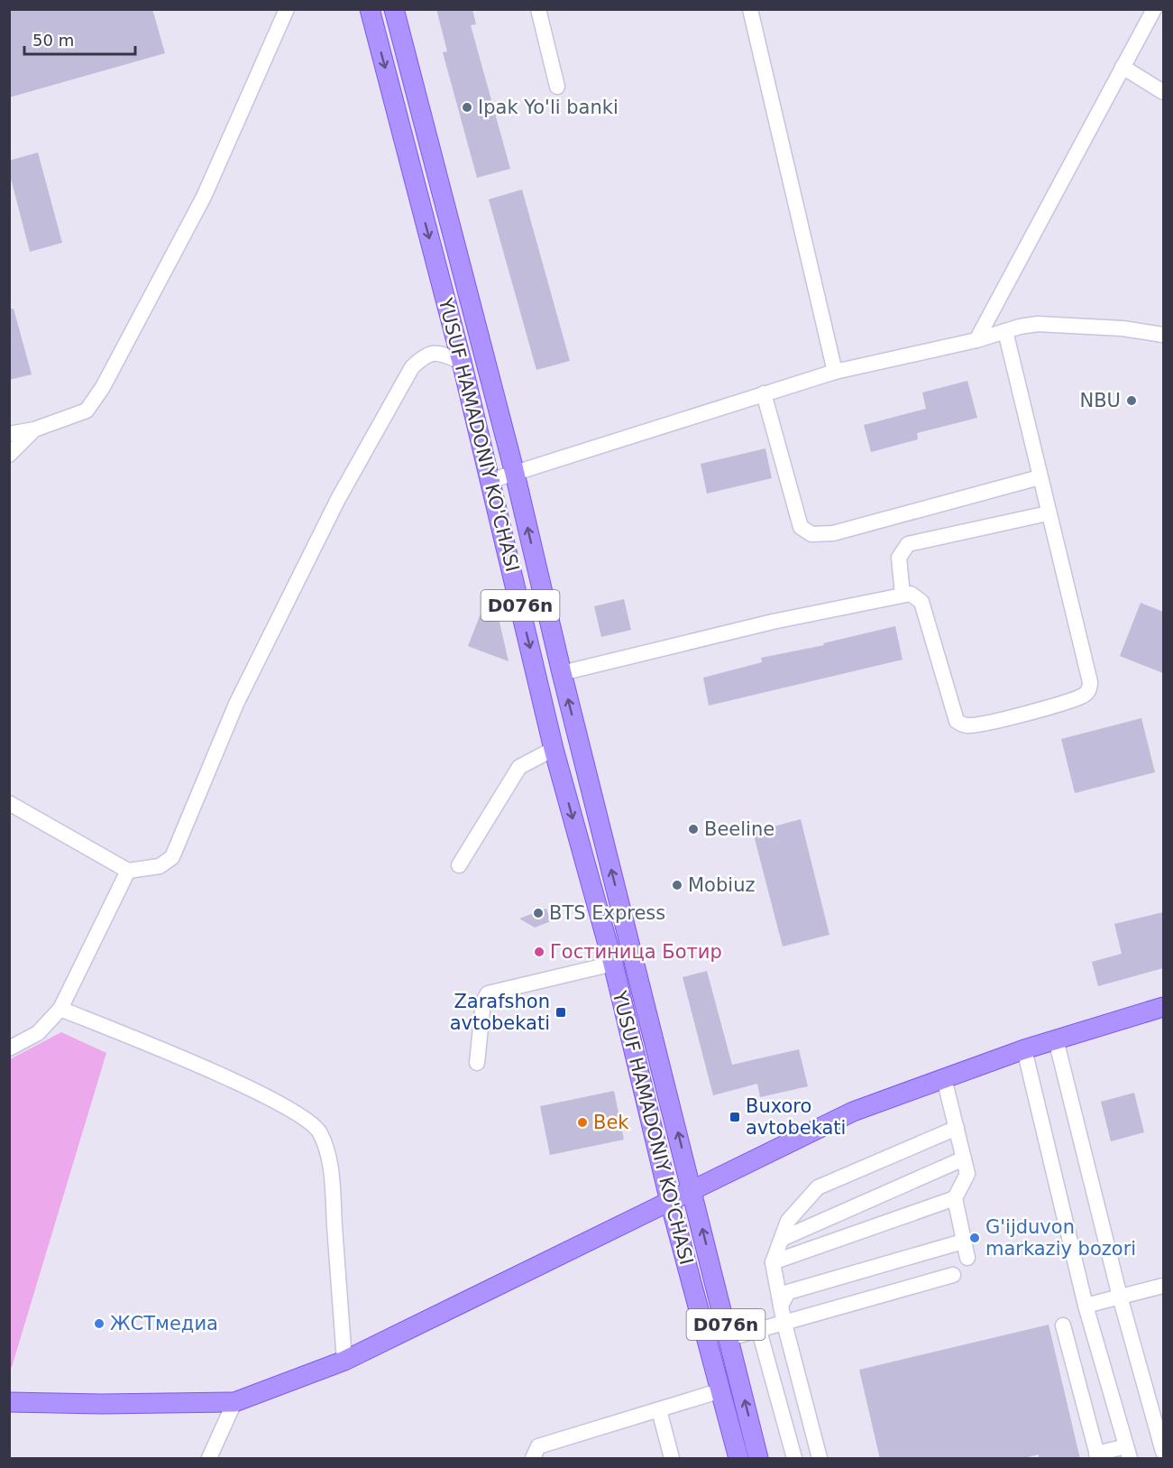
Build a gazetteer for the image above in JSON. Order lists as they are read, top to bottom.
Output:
{
  "streets": {
    "main road": ["YUSUF HAMADONIY KO'CHASI", "D076n"]
  },
  "places": {
    "other": [
      "Ipak Yo'li banki",
      "NBU",
      "Beeline",
      "Mobiuz",
      "BTS Express",
      "Гостиница Ботир",
      "Bek",
      "G'ijduvon markaziy bozori",
      "ЖСТмедиа"
    ],
    "transit": ["Zarafshon avtobekati", "Buxoro avtobekati"]
  },
  "scale_bar": "50 m"
}
